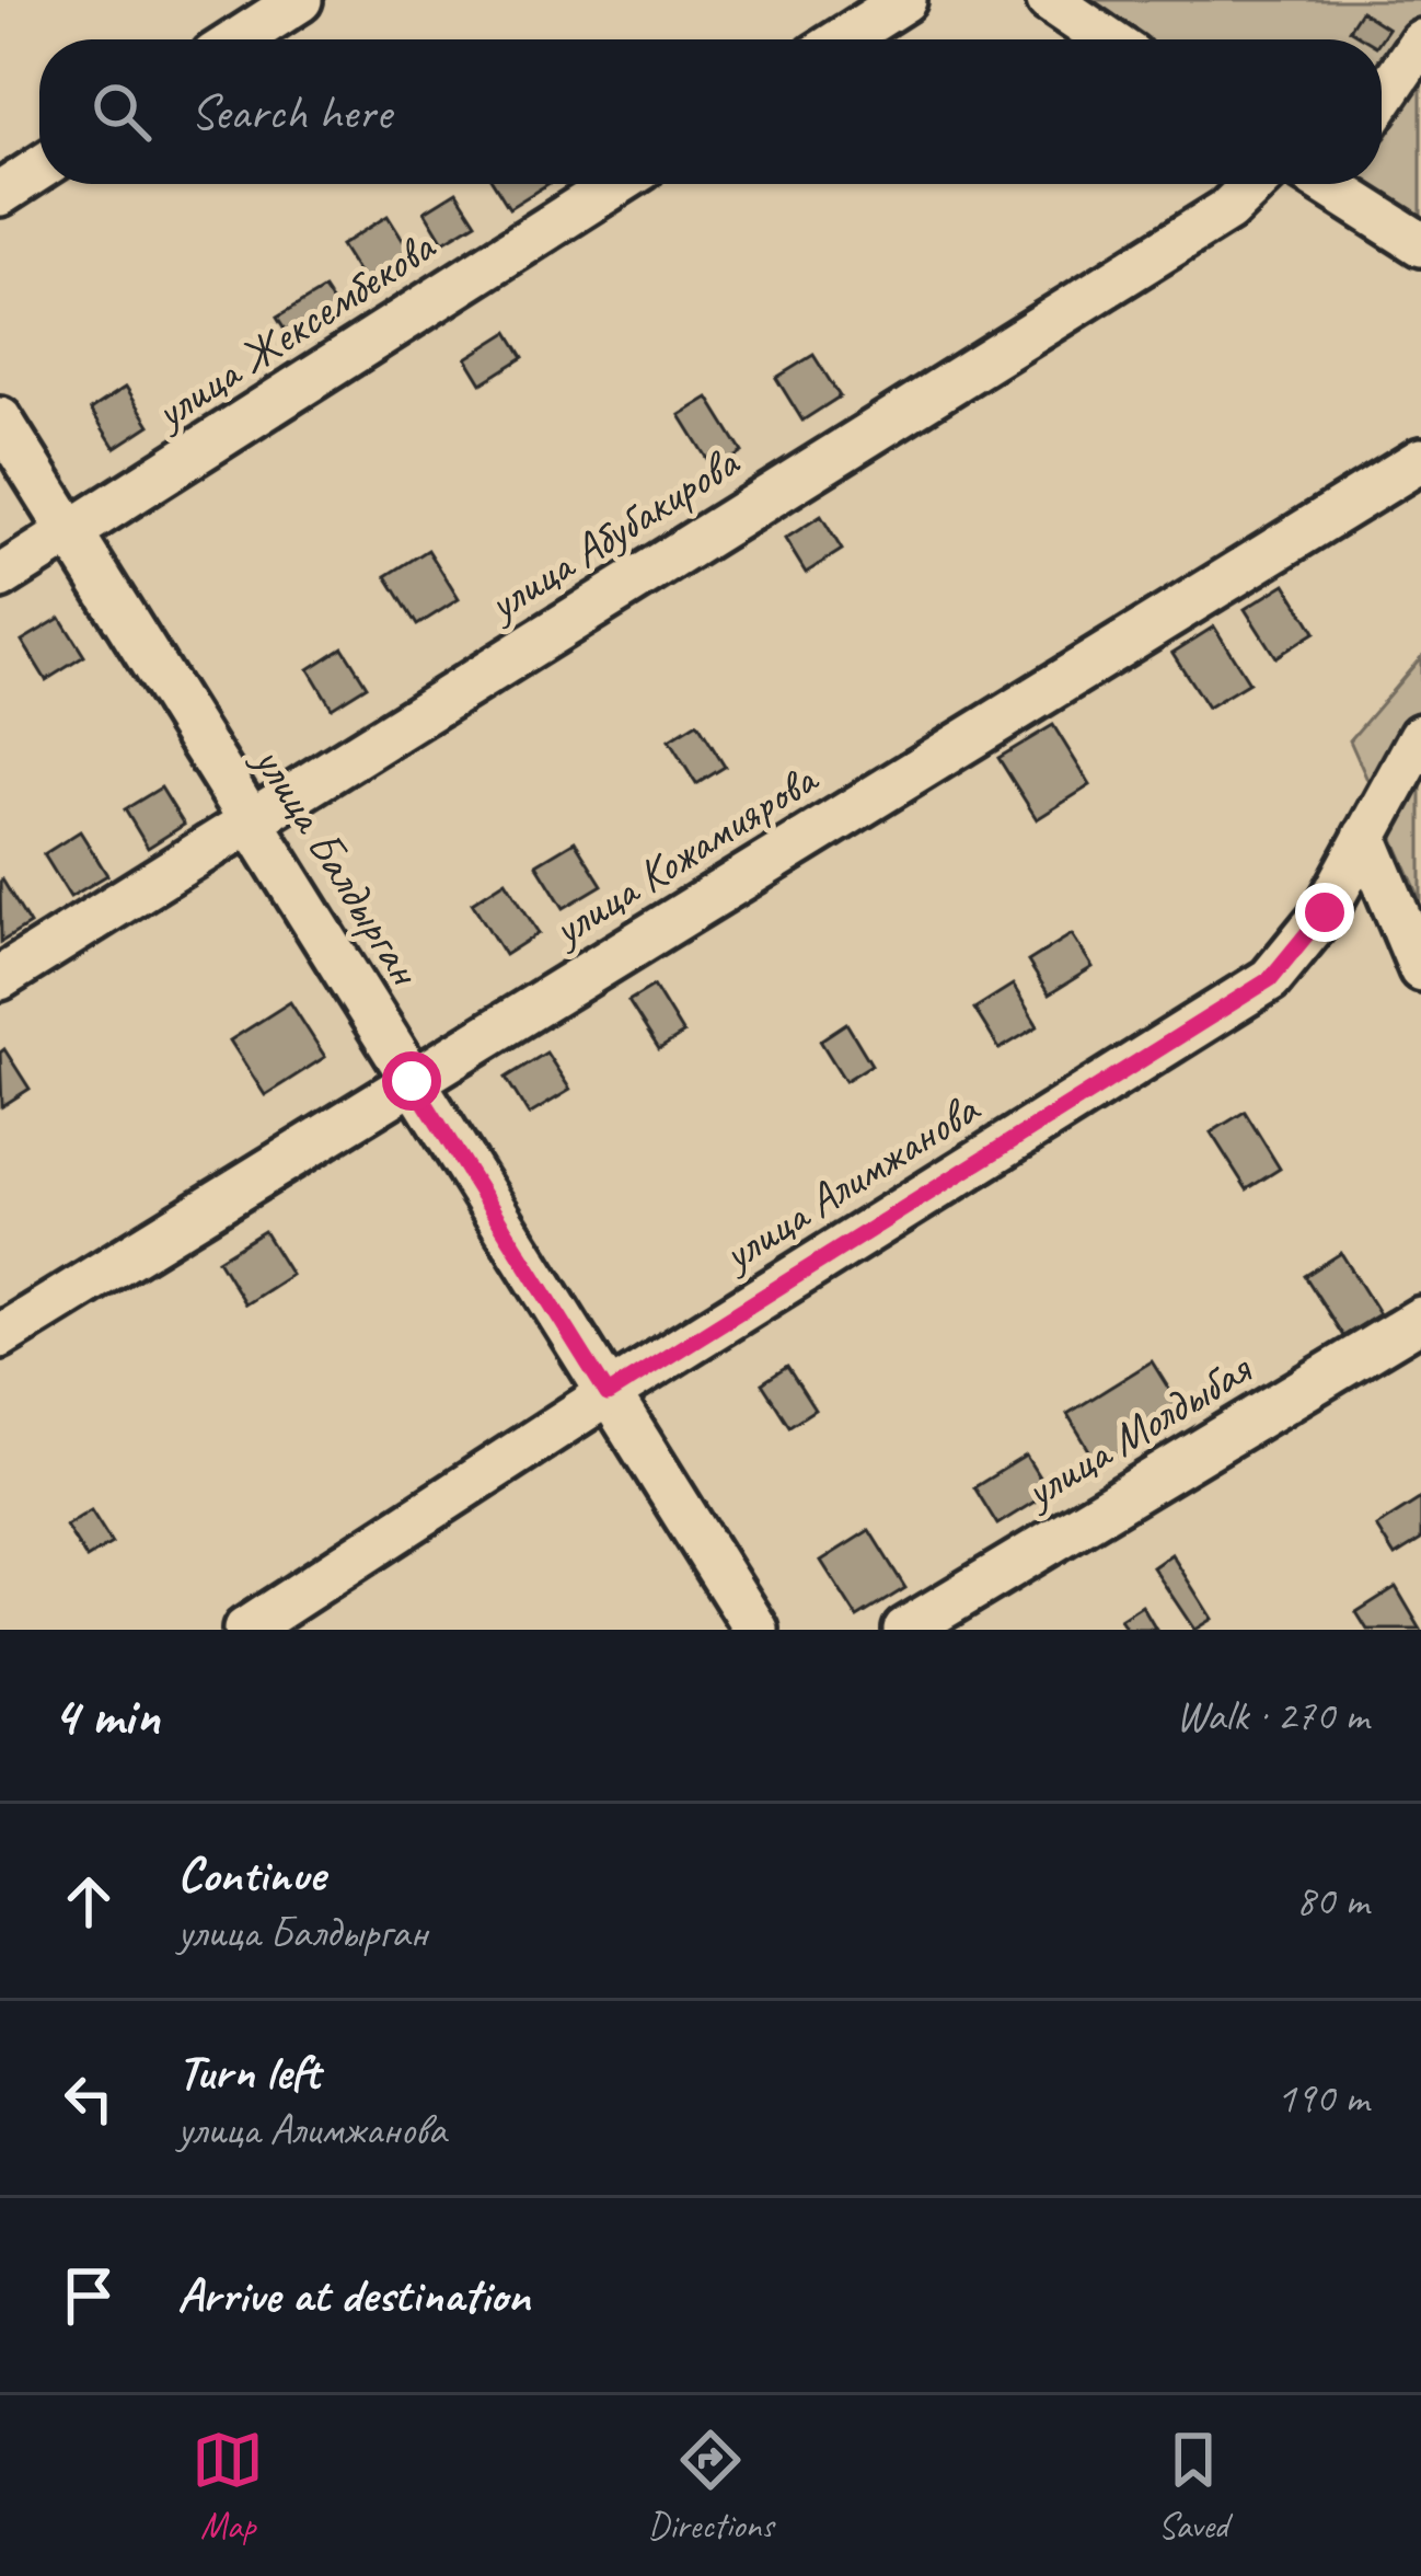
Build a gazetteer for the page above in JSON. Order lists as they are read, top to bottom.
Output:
{
  "streets": {
    "street": [
      "улица Жексембекова",
      "улица Абубакирова",
      "улица Кожамиярова",
      "улица Балдырган",
      "улица Алимжанова",
      "улица Молдыбая"
    ]
  },
  "crossings": [
    ["улица Жексембекова", "улица Балдырган"],
    ["улица Абубакирова", "улица Балдырган"],
    ["улица Кожамиярова", "улица Балдырган"],
    ["улица Балдырган", "улица Алимжанова"]
  ],
  "page": {
    "search": "Search here",
    "heading": ["4 min", "Walk · 270 m"],
    "list": [
      ["Continue", "улица Балдырган", "80 m"],
      ["Turn left", "улица Алимжанова", "190 m"],
      "Arrive at destination"
    ],
    "nav": ["Map", "Directions", "Saved"]
  }
}
